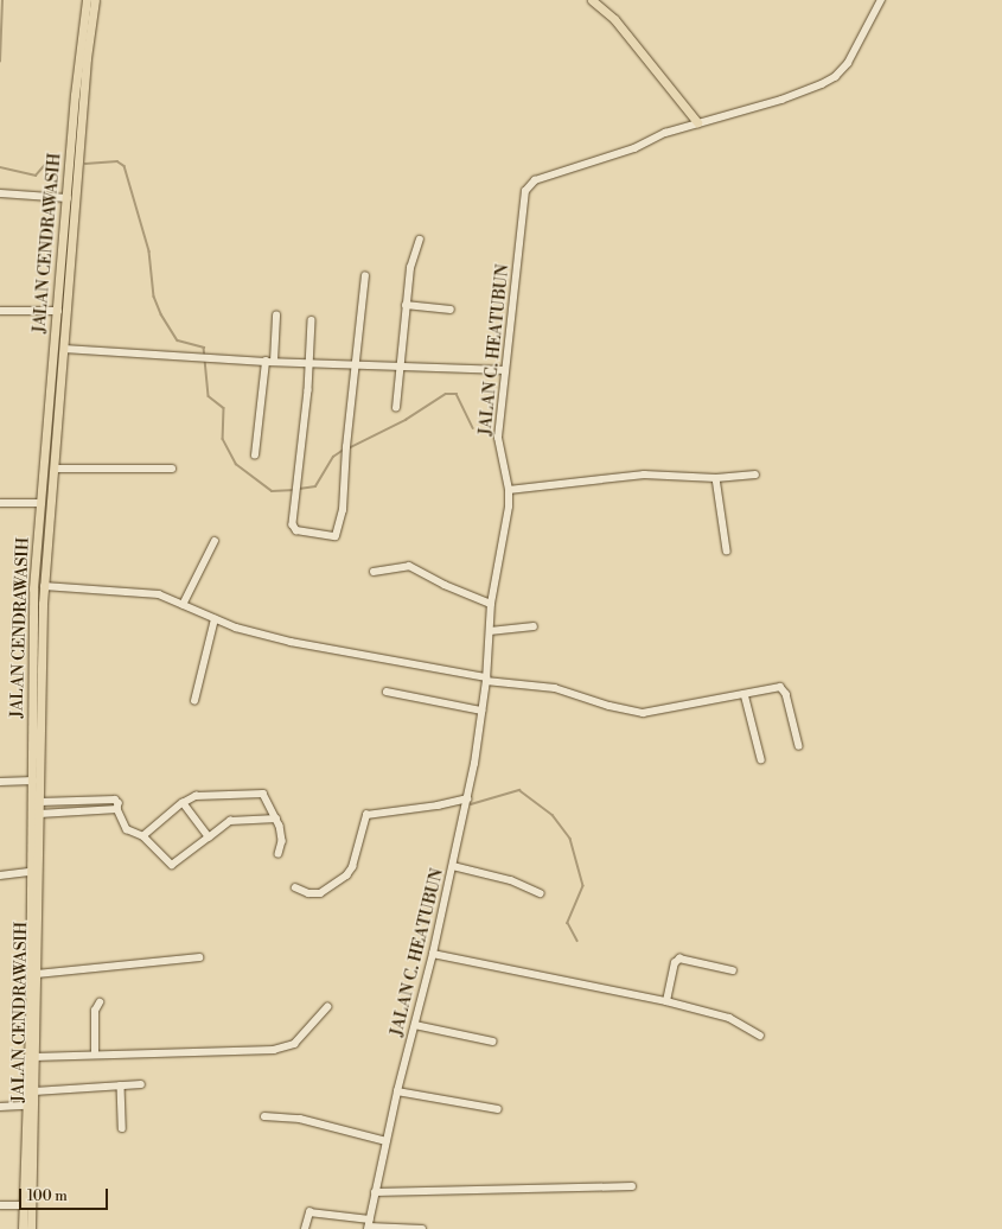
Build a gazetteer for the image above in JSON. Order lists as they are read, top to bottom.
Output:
{
  "streets": {
    "main road": ["JALAN CENDRAWASIH"],
    "street": ["JALAN C. HEATUBUN"]
  },
  "scale_bar": "100 m"
}
